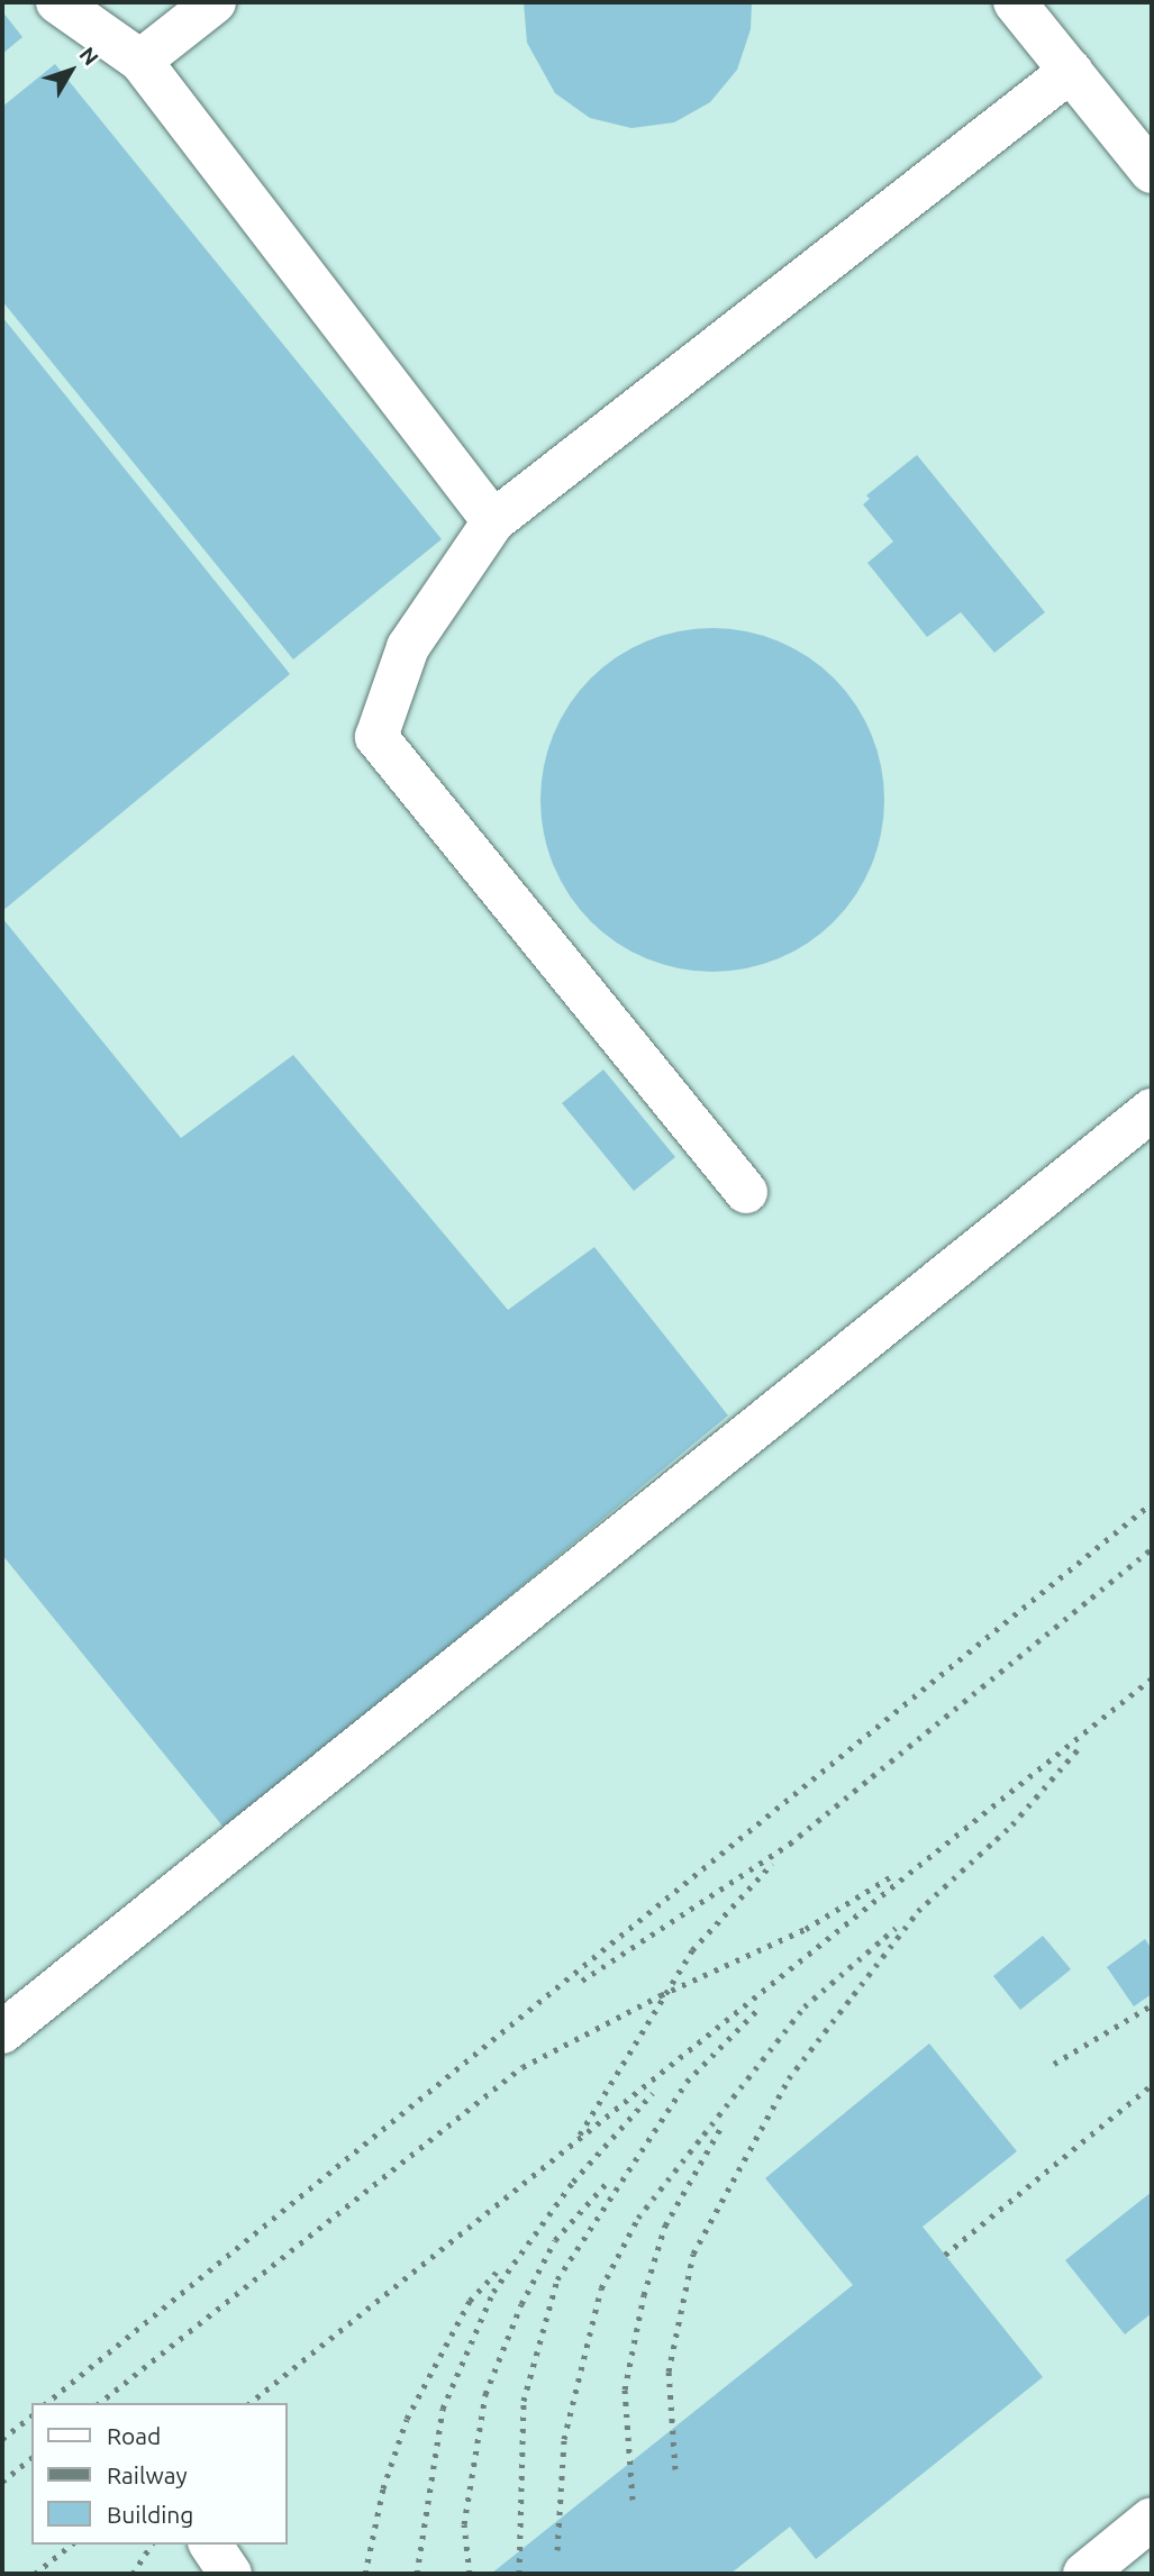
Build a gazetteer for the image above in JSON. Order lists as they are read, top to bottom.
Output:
{
  "legend": ["Road", "Railway", "Building"],
  "north": "top right"
}
